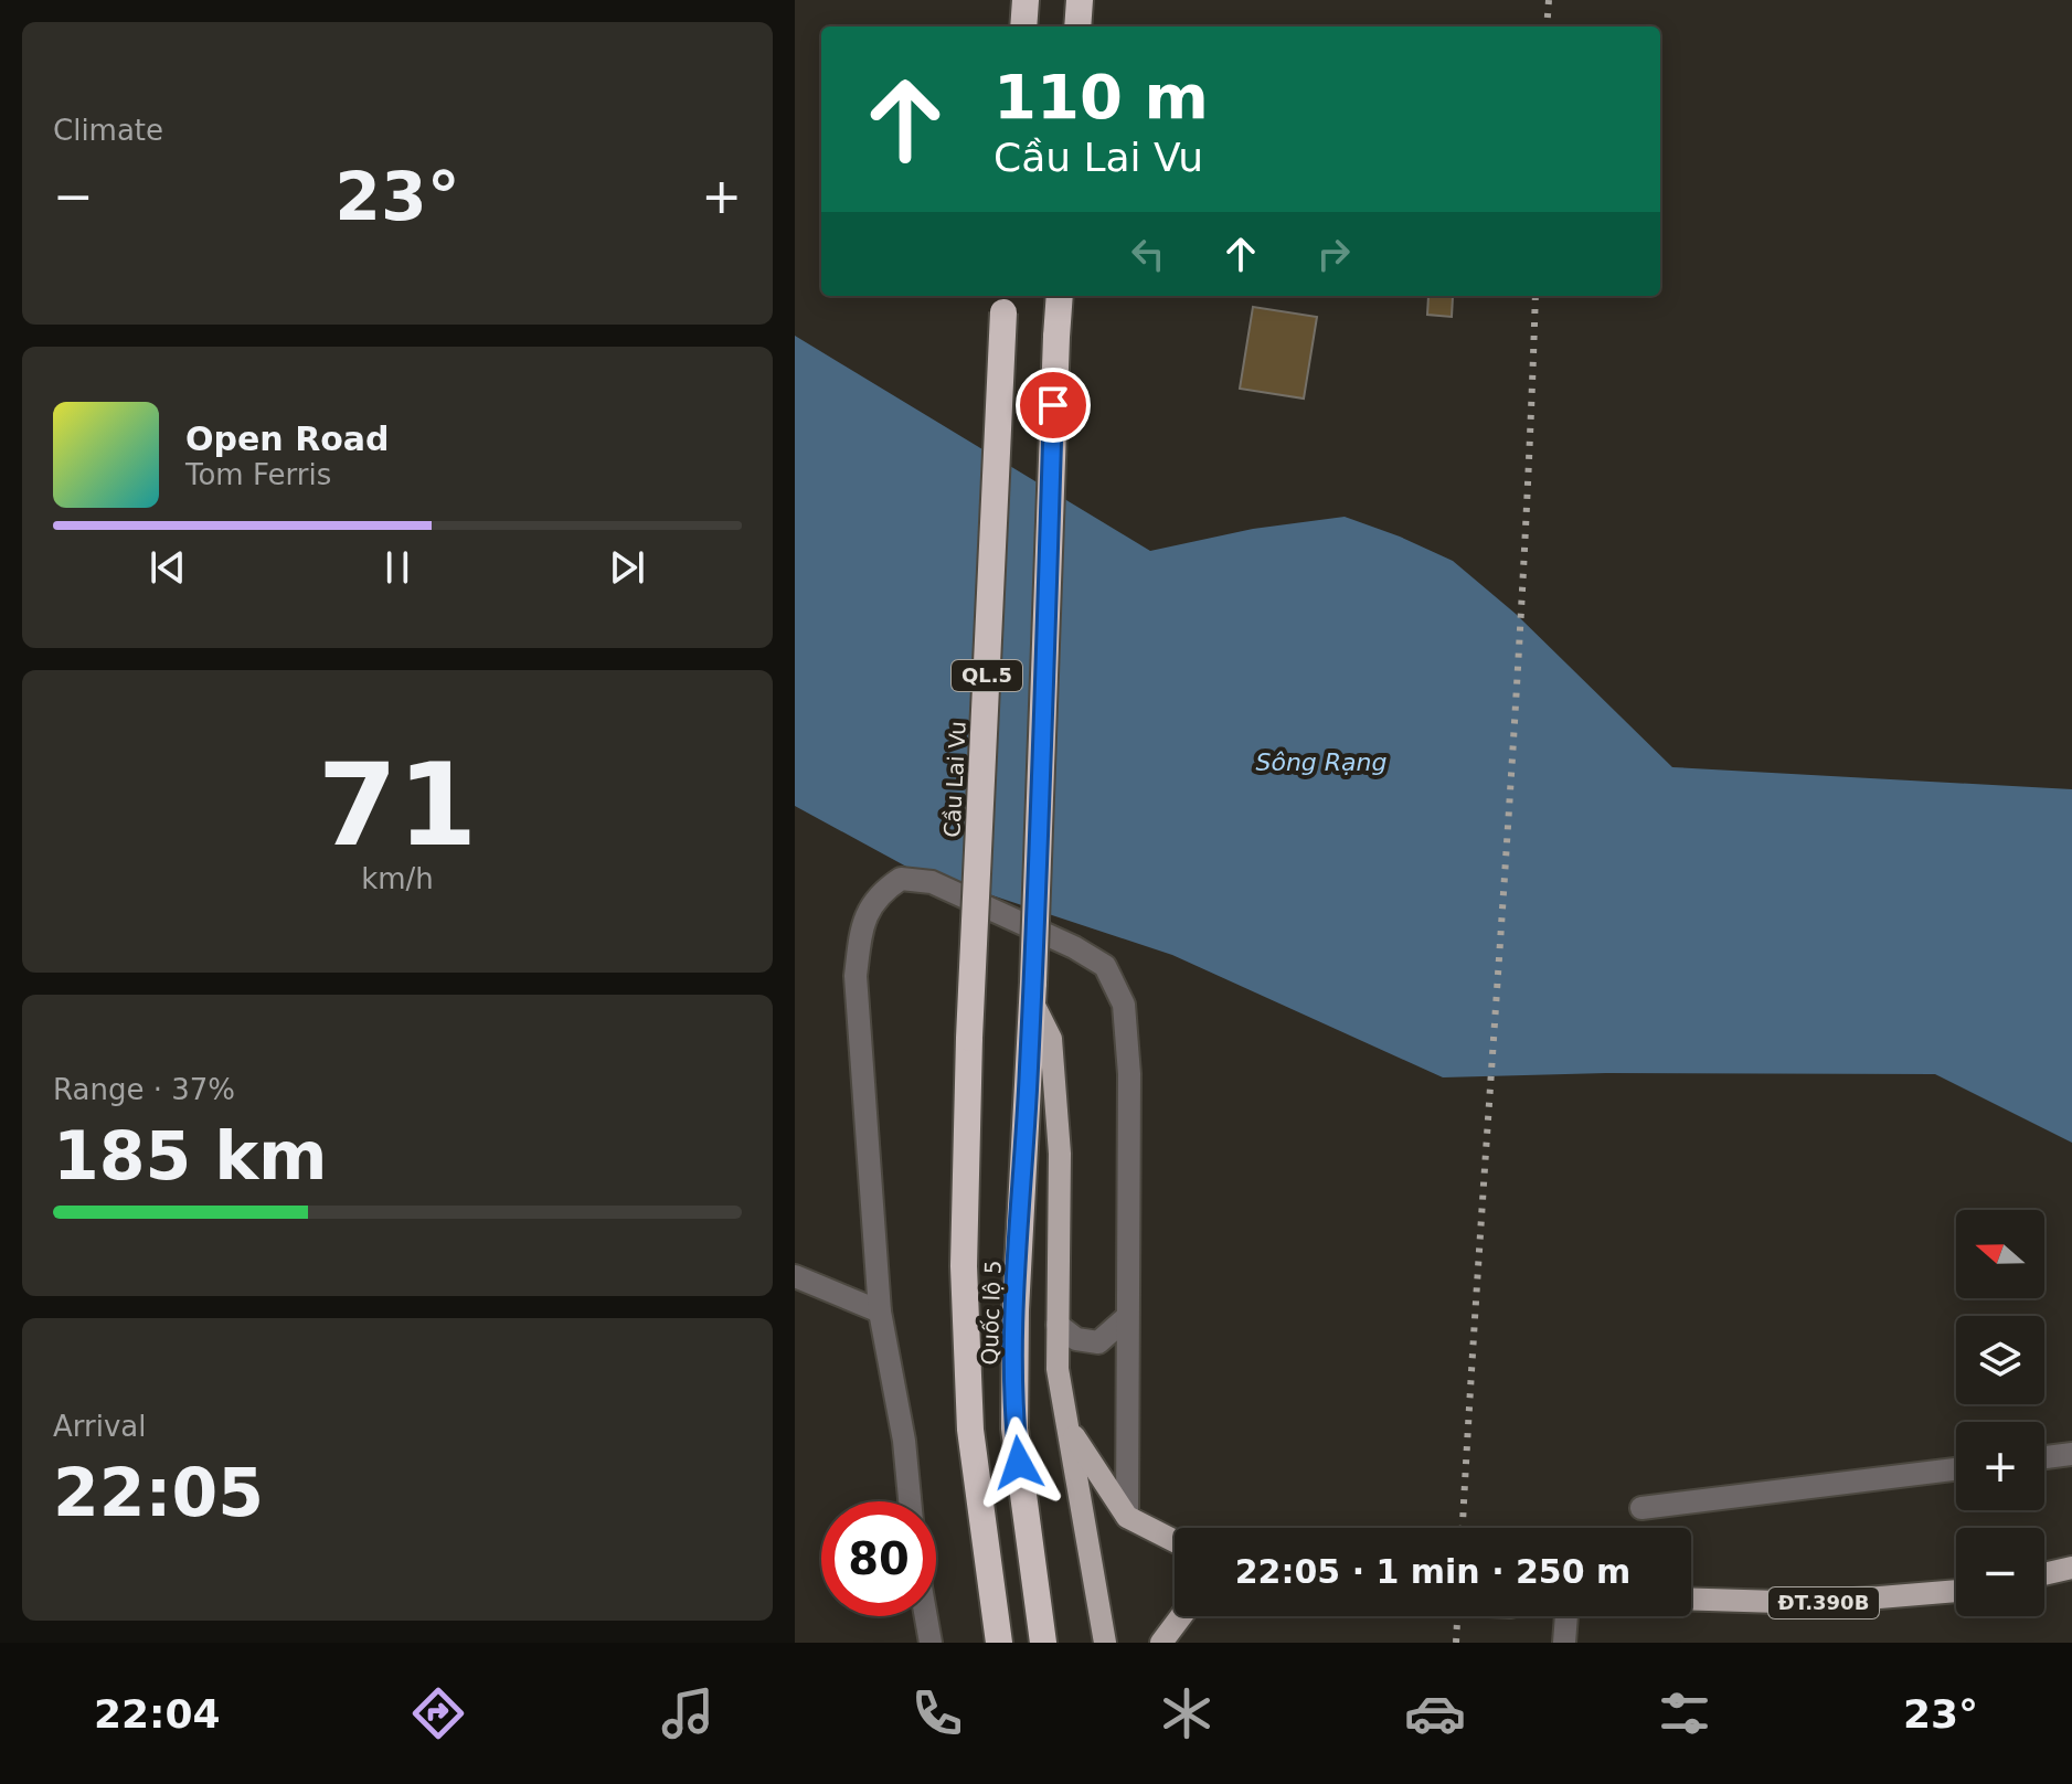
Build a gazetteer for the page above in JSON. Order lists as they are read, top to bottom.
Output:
{
  "streets": {
    "highway": ["QL.5", "Cầu Lai Vu", "Quốc lộ 5"],
    "main road": ["ĐT.390B"]
  },
  "crossings": [
    ["QL.5", "Quốc lộ 5"],
    ["Cầu Lai Vu", "Quốc lộ 5"]
  ],
  "water": ["Sông Rạng"],
  "north": "left",
  "page": {
    "tile": [
      "Climate",
      ["71", "km/h"],
      ["Range · 37%", "185 km"],
      ["Arrival", "22:05"]
    ],
    "turn": ["110 m", "Cầu Lai Vu"],
    "heat": ["−", "23°", "+"],
    "song": ["Open Road", "Tom Ferris"],
    "map_buttons": ["+", "−"],
    "limit": "80",
    "trip": "22:05 · 1 min · 250 m",
    "tabs": ["22:04", "23°"]
  }
}
